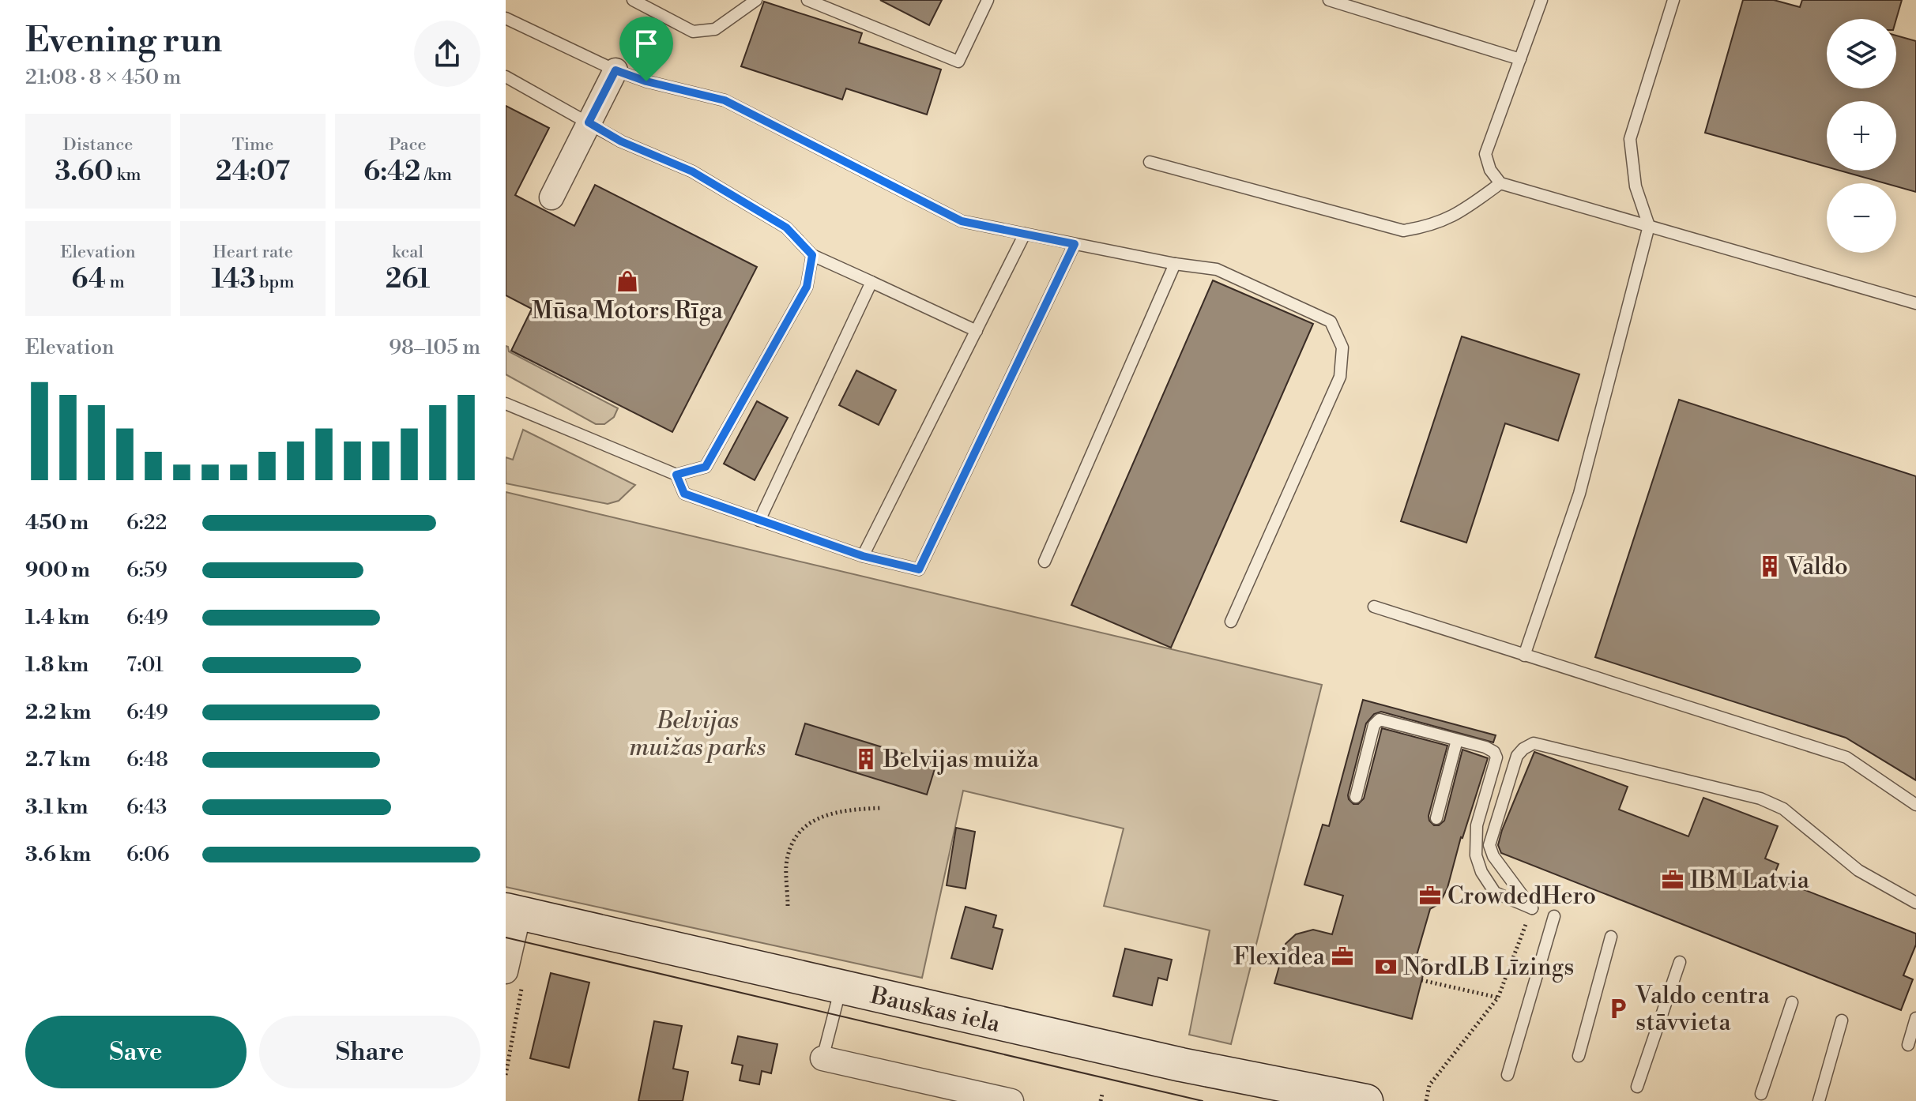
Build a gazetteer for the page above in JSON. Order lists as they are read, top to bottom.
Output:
{
  "streets": {
    "street": ["Bauskas iela"]
  },
  "parks": ["Belvijas muižas parks"],
  "places": {
    "shop": ["Mūsa Motors Rīga"],
    "building": ["Valdo", "Belvijas muiža"],
    "office": ["IBM Latvia", "CrowdedHero", "Flexidea"],
    "bank": ["NordLB Līzings"],
    "parking": ["Valdo centra stāvvieta"]
  },
  "page": {
    "heading": ["Evening run", "21:08 · 8 × 450 m"],
    "map_buttons": ["+", "−"],
    "stats": [
      ["Distance", "3.60 km"],
      ["Time", "24:07"],
      ["Pace", "6:42 /km"],
      ["Elevation", "64 m"],
      ["Heart rate", "143 bpm"],
      ["kcal", "261"]
    ],
    "chart": ["Elevation", "98–105 m"],
    "list": [
      {
        "name": "450 m",
        "note": "6:22"
      },
      {
        "name": "900 m",
        "note": "6:59"
      },
      {
        "name": "1.4 km",
        "note": "6:49"
      },
      {
        "name": "1.8 km",
        "note": "7:01"
      },
      {
        "name": "2.2 km",
        "note": "6:49"
      },
      {
        "name": "2.7 km",
        "note": "6:48"
      },
      {
        "name": "3.1 km",
        "note": "6:43"
      },
      {
        "name": "3.6 km",
        "note": "6:06"
      }
    ],
    "buttons": ["Save", "Share"]
  }
}
